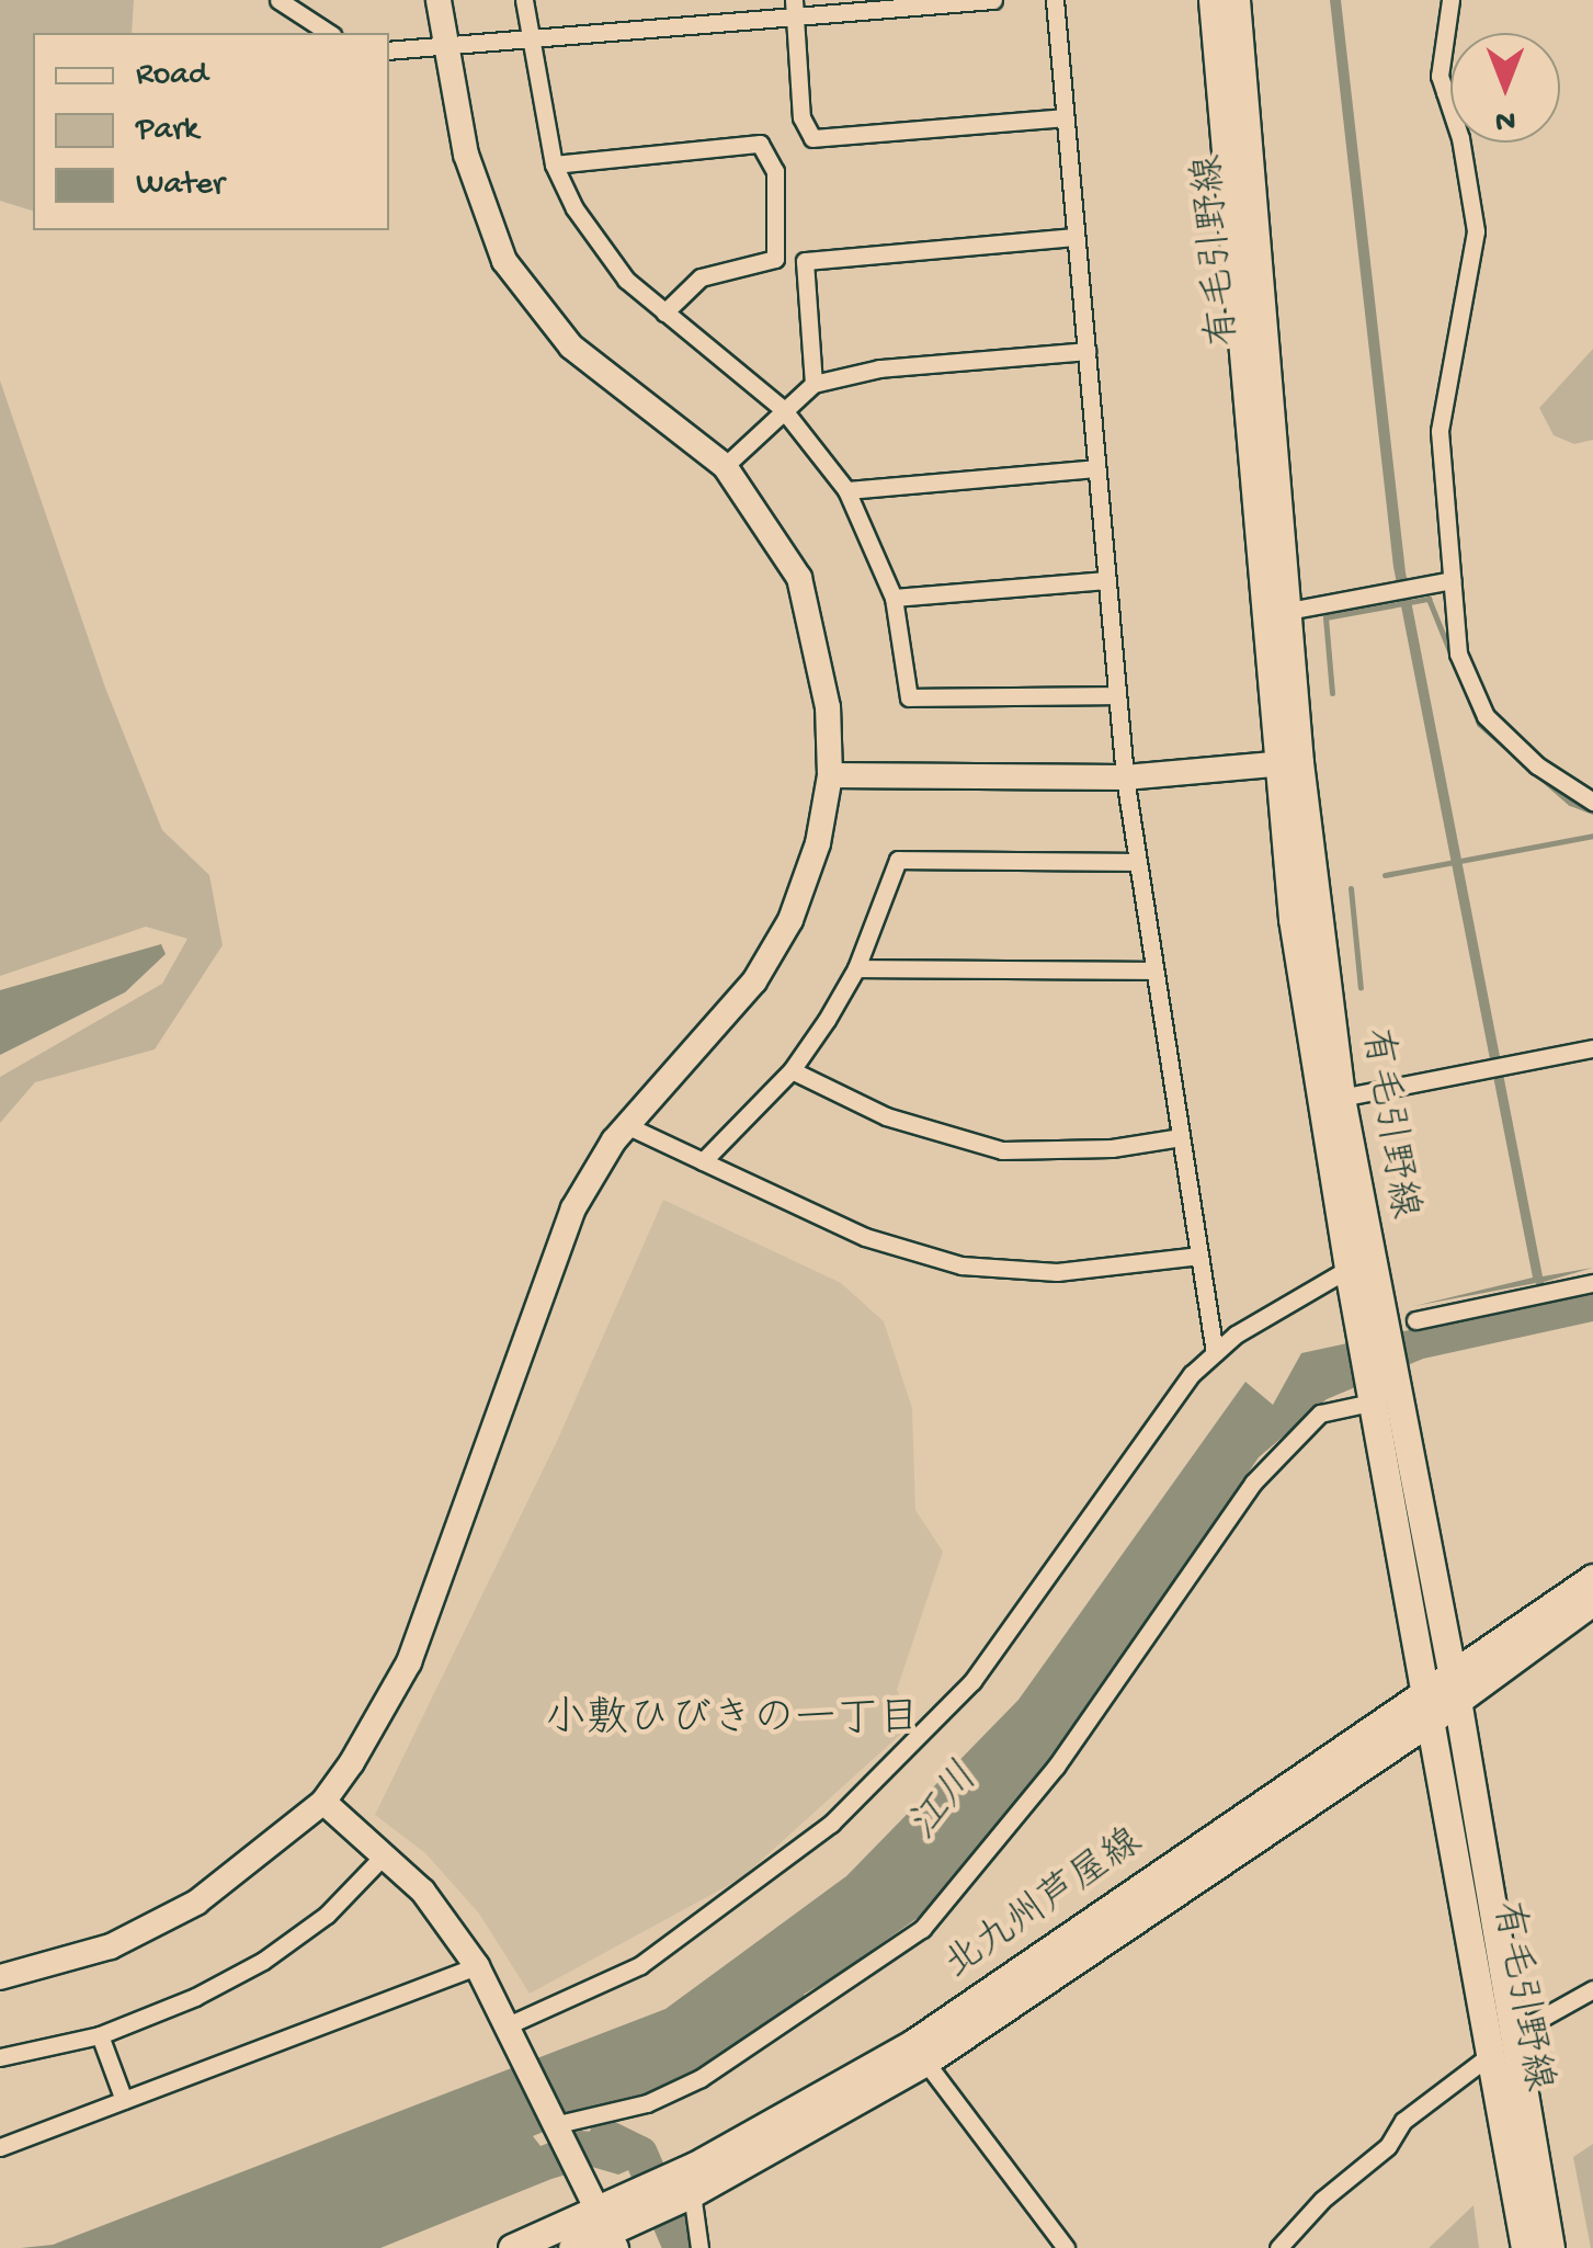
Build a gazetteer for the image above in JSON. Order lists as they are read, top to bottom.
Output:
{
  "streets": {
    "main road": ["有毛引野線", "北九州芦屋線"]
  },
  "crossings": [
    ["有毛引野線", "北九州芦屋線"]
  ],
  "districts": ["小敷ひびきの一丁目"],
  "water": ["江川"],
  "legend": ["Road", "Park", "Water"],
  "north": "bottom"
}
